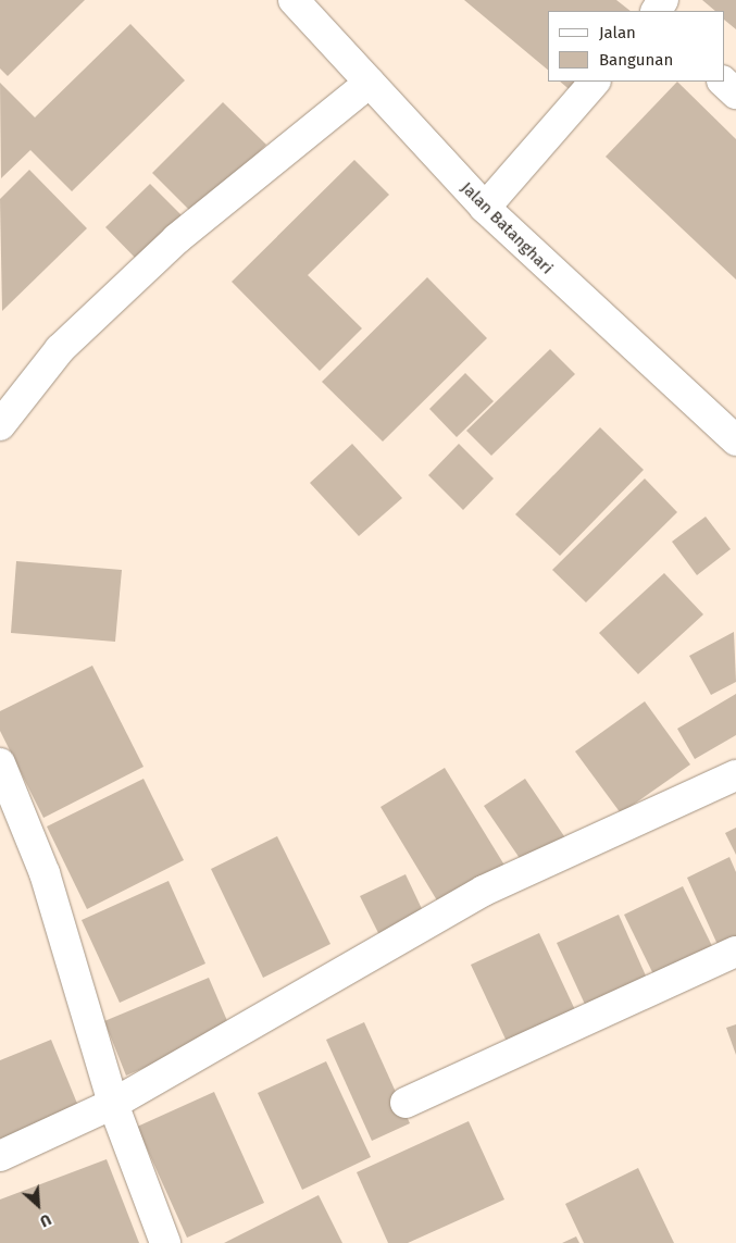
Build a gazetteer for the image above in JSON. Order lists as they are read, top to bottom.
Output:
{
  "streets": {
    "street": ["Jalan Batanghari"]
  },
  "legend": ["Jalan", "Bangunan"],
  "north": "bottom right"
}
